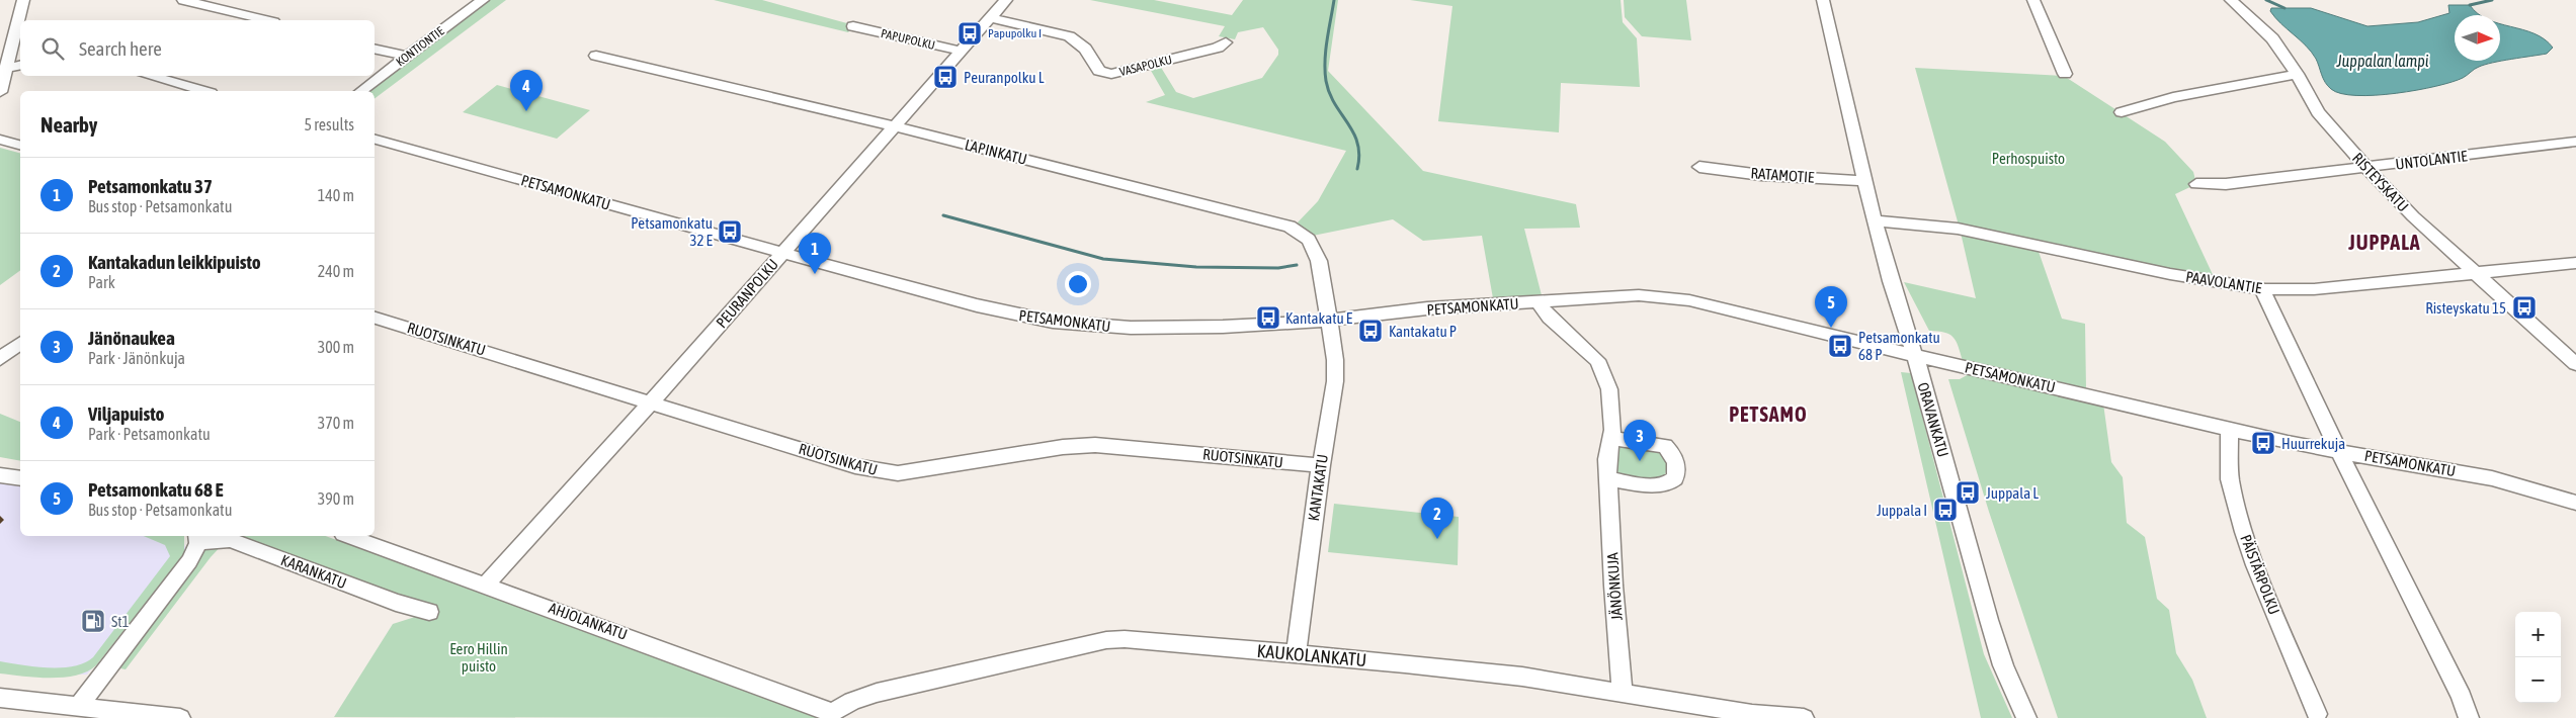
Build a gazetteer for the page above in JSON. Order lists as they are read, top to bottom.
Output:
{
  "streets": {
    "street": [
      "PAPUPOLKU",
      "KONTIONTIE",
      "VASAPOLKU",
      "LAPINKATU",
      "UNTOLANTIE",
      "RATAMOTIE",
      "RISTEYSKATU",
      "PETSAMONKATU",
      "PAAVOLANTIE",
      "PEURANPOLKU",
      "RUOTSINKATU",
      "ORAVANKATU",
      "KANTAKATU",
      "KARANKATU",
      "PÄISTÄRPOLKU",
      "JÄNÖNKUJA",
      "AHJOLANKATU",
      "KAUKOLANKATU"
    ]
  },
  "crossings": [
    ["PAPUPOLKU", "PEURANPOLKU"],
    ["VASAPOLKU", "PEURANPOLKU"],
    ["LAPINKATU", "PETSAMONKATU"],
    ["LAPINKATU", "PEURANPOLKU"],
    ["LAPINKATU", "KANTAKATU"],
    ["UNTOLANTIE", "RISTEYSKATU"],
    ["RATAMOTIE", "ORAVANKATU"],
    ["RISTEYSKATU", "PAAVOLANTIE"],
    ["PETSAMONKATU", "PEURANPOLKU"],
    ["PETSAMONKATU", "ORAVANKATU"],
    ["PETSAMONKATU", "KANTAKATU"],
    ["PETSAMONKATU", "PÄISTÄRPOLKU"],
    ["PETSAMONKATU", "JÄNÖNKUJA"],
    ["PAAVOLANTIE", "ORAVANKATU"],
    ["PEURANPOLKU", "RUOTSINKATU"],
    ["PEURANPOLKU", "AHJOLANKATU"],
    ["RUOTSINKATU", "KANTAKATU"],
    ["KANTAKATU", "KAUKOLANKATU"],
    ["JÄNÖNKUJA", "KAUKOLANKATU"],
    ["AHJOLANKATU", "KAUKOLANKATU"]
  ],
  "districts": ["JUPPALA", "PETSAMO"],
  "water": ["Juppalan lampi"],
  "parks": ["Perhospuisto", "Eero Hillin puisto"],
  "places": {
    "bus stop": [
      "Papupolku I",
      "Peuranpolku L",
      "Petsamonkatu 32 E",
      "Risteyskatu 15",
      "Kantakatu E",
      "Kantakatu P",
      "Petsamonkatu 68 P",
      "Huurrekuja",
      "Juppala L",
      "Juppala I"
    ],
    "fuel station": ["St1"]
  },
  "north": "right",
  "page": {
    "search": "Search here",
    "pins": [
      "4",
      "1",
      "5",
      "3",
      "2"
    ],
    "heading": ["Nearby", "5 results"],
    "list": [
      {
        "mark": "1",
        "name": "Petsamonkatu 37",
        "note": "Bus stop · Petsamonkatu",
        "value": "140 m"
      },
      {
        "mark": "2",
        "name": "Kantakadun leikkipuisto",
        "note": "Park",
        "value": "240 m"
      },
      {
        "mark": "3",
        "name": "Jänönaukea",
        "note": "Park · Jänönkuja",
        "value": "300 m"
      },
      {
        "mark": "4",
        "name": "Viljapuisto",
        "note": "Park · Petsamonkatu",
        "value": "370 m"
      },
      {
        "mark": "5",
        "name": "Petsamonkatu 68 E",
        "note": "Bus stop · Petsamonkatu",
        "value": "390 m"
      }
    ],
    "map_buttons": ["+", "−"]
  }
}
